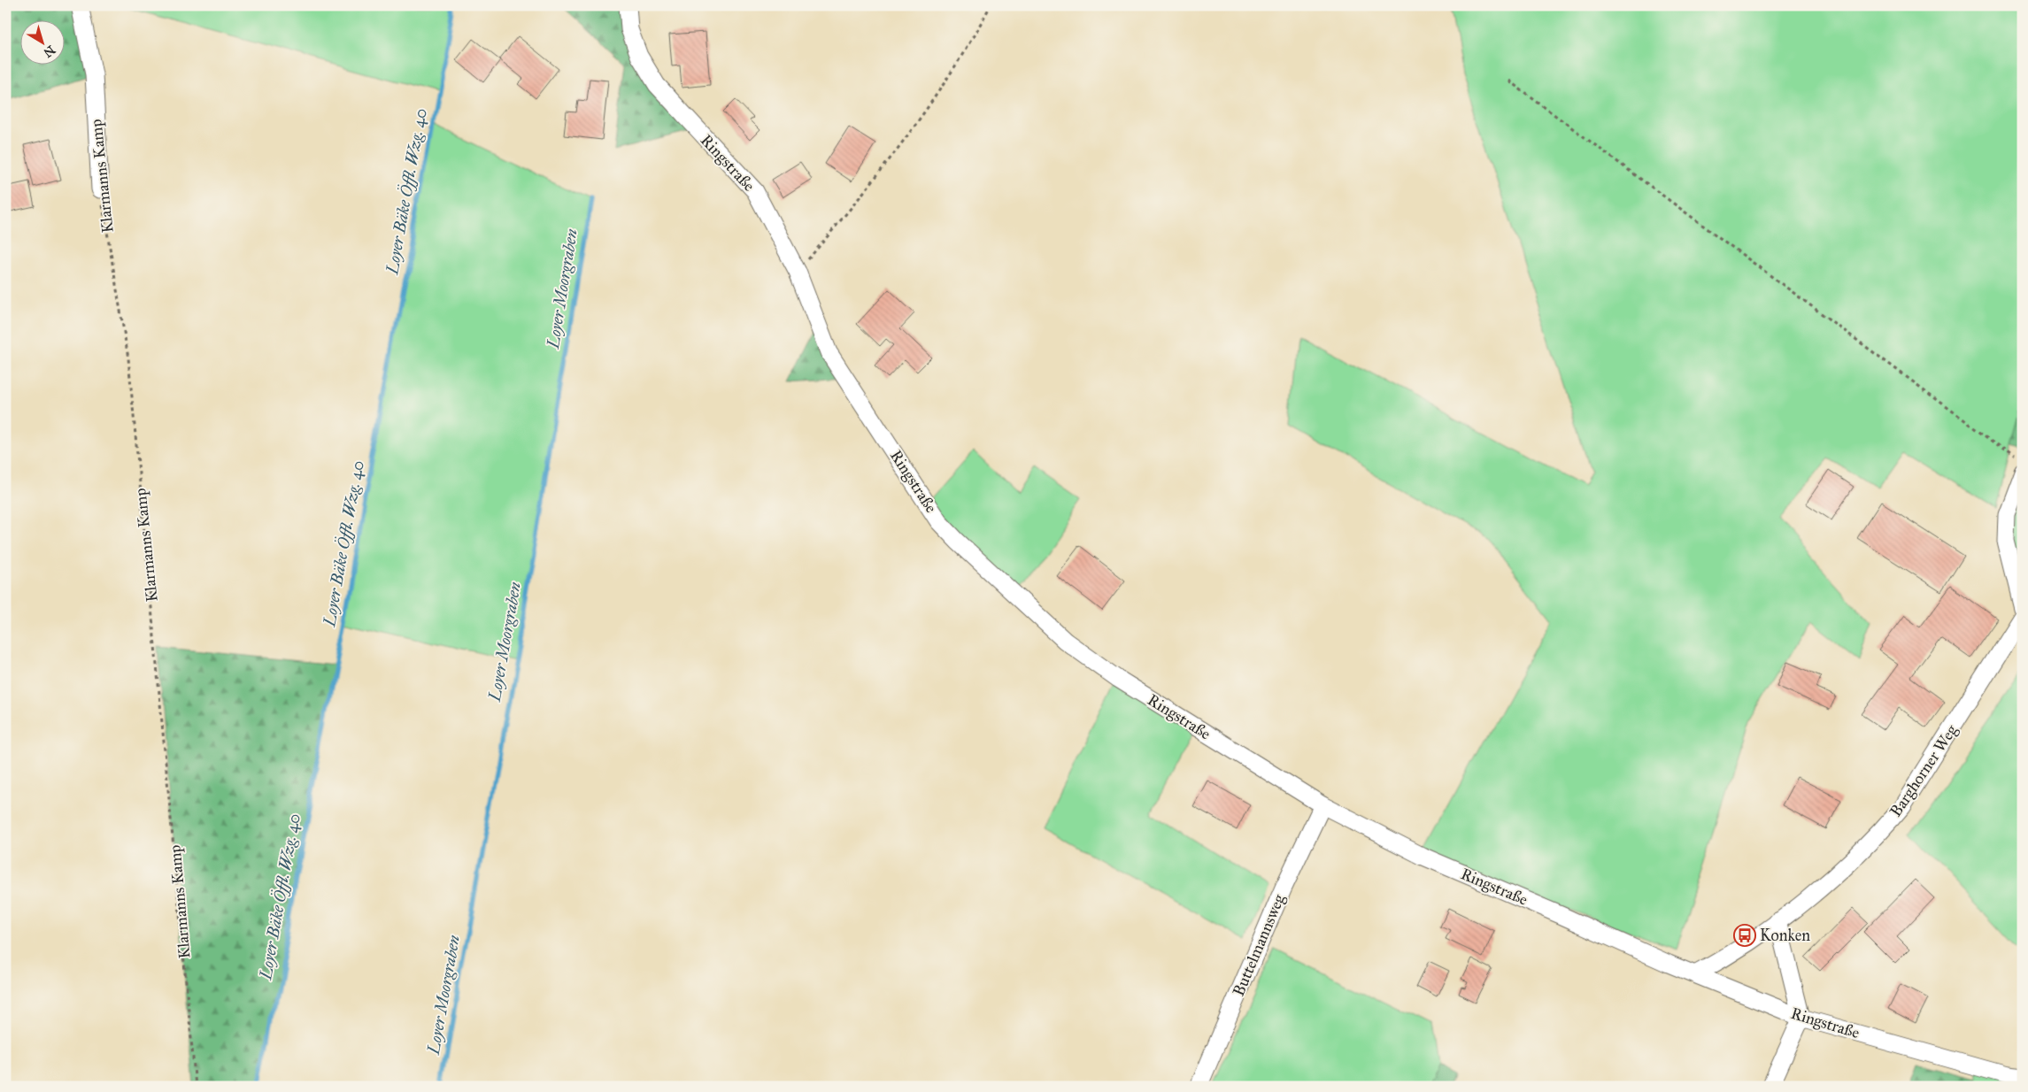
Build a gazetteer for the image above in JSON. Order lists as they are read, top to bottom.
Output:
{
  "streets": {
    "street": [
      "Ringstraße",
      "Klarmanns Kamp",
      "Barghorner Weg",
      "Buttelmannsweg"
    ]
  },
  "crossings": [
    ["Ringstraße", "Barghorner Weg"],
    ["Ringstraße", "Buttelmannsweg"]
  ],
  "water": ["Loyer Bäke Öffl. Wzg. 40", "Loyer Moorgraben"],
  "places": {
    "bus stop": ["Konken"]
  },
  "north": "bottom right"
}
